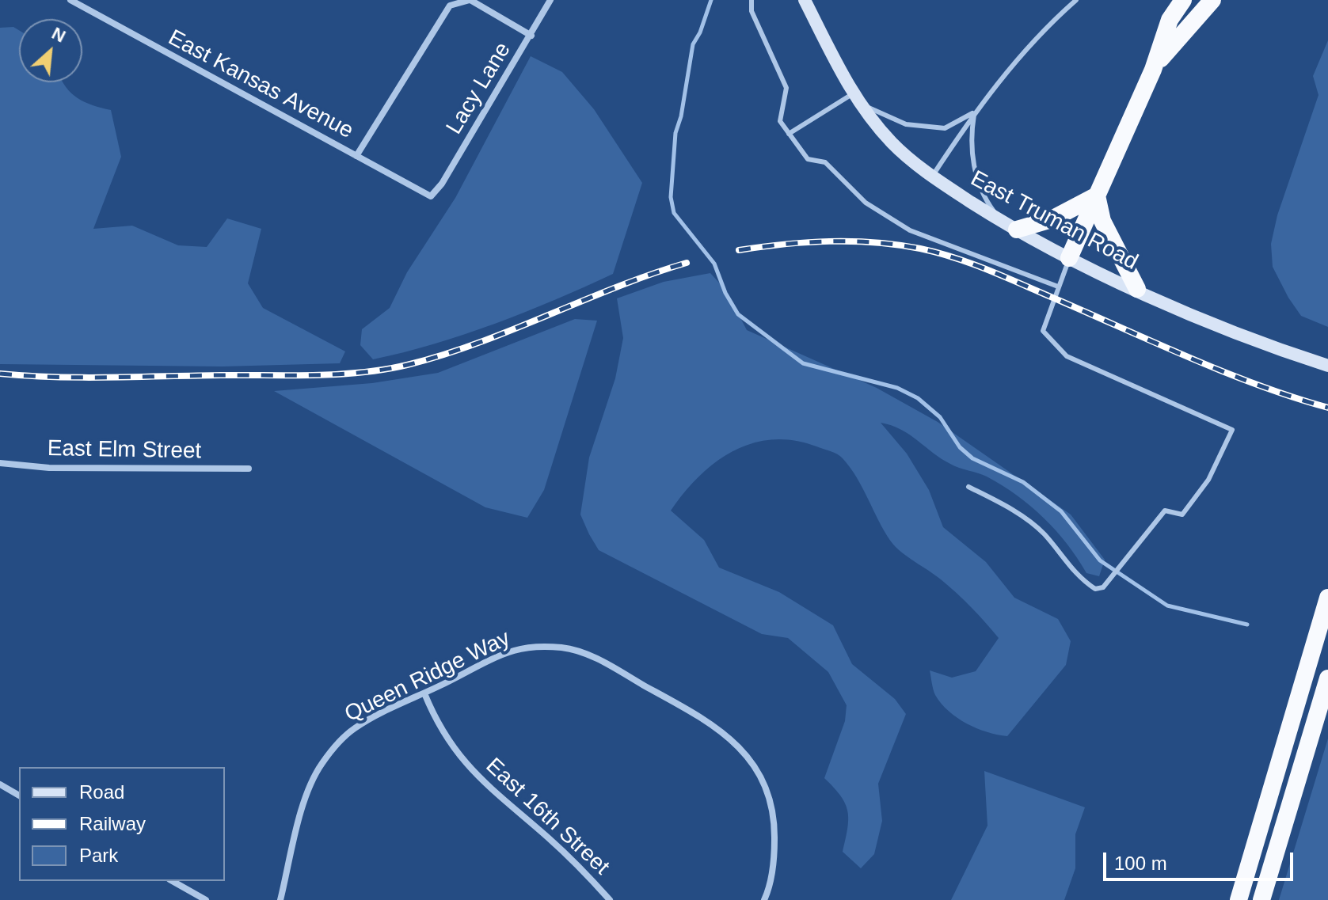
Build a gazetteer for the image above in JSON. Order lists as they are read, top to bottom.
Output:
{
  "streets": {
    "main road": ["East Truman Road"],
    "street": [
      "East Kansas Avenue",
      "Lacy Lane",
      "East Elm Street",
      "Queen Ridge Way",
      "East 16th Street"
    ]
  },
  "crossings": [
    ["East Kansas Avenue", "Lacy Lane"],
    ["Queen Ridge Way", "East 16th Street"]
  ],
  "legend": ["Road", "Railway", "Park"],
  "scale_bar": "100 m",
  "north": "top right"
}
